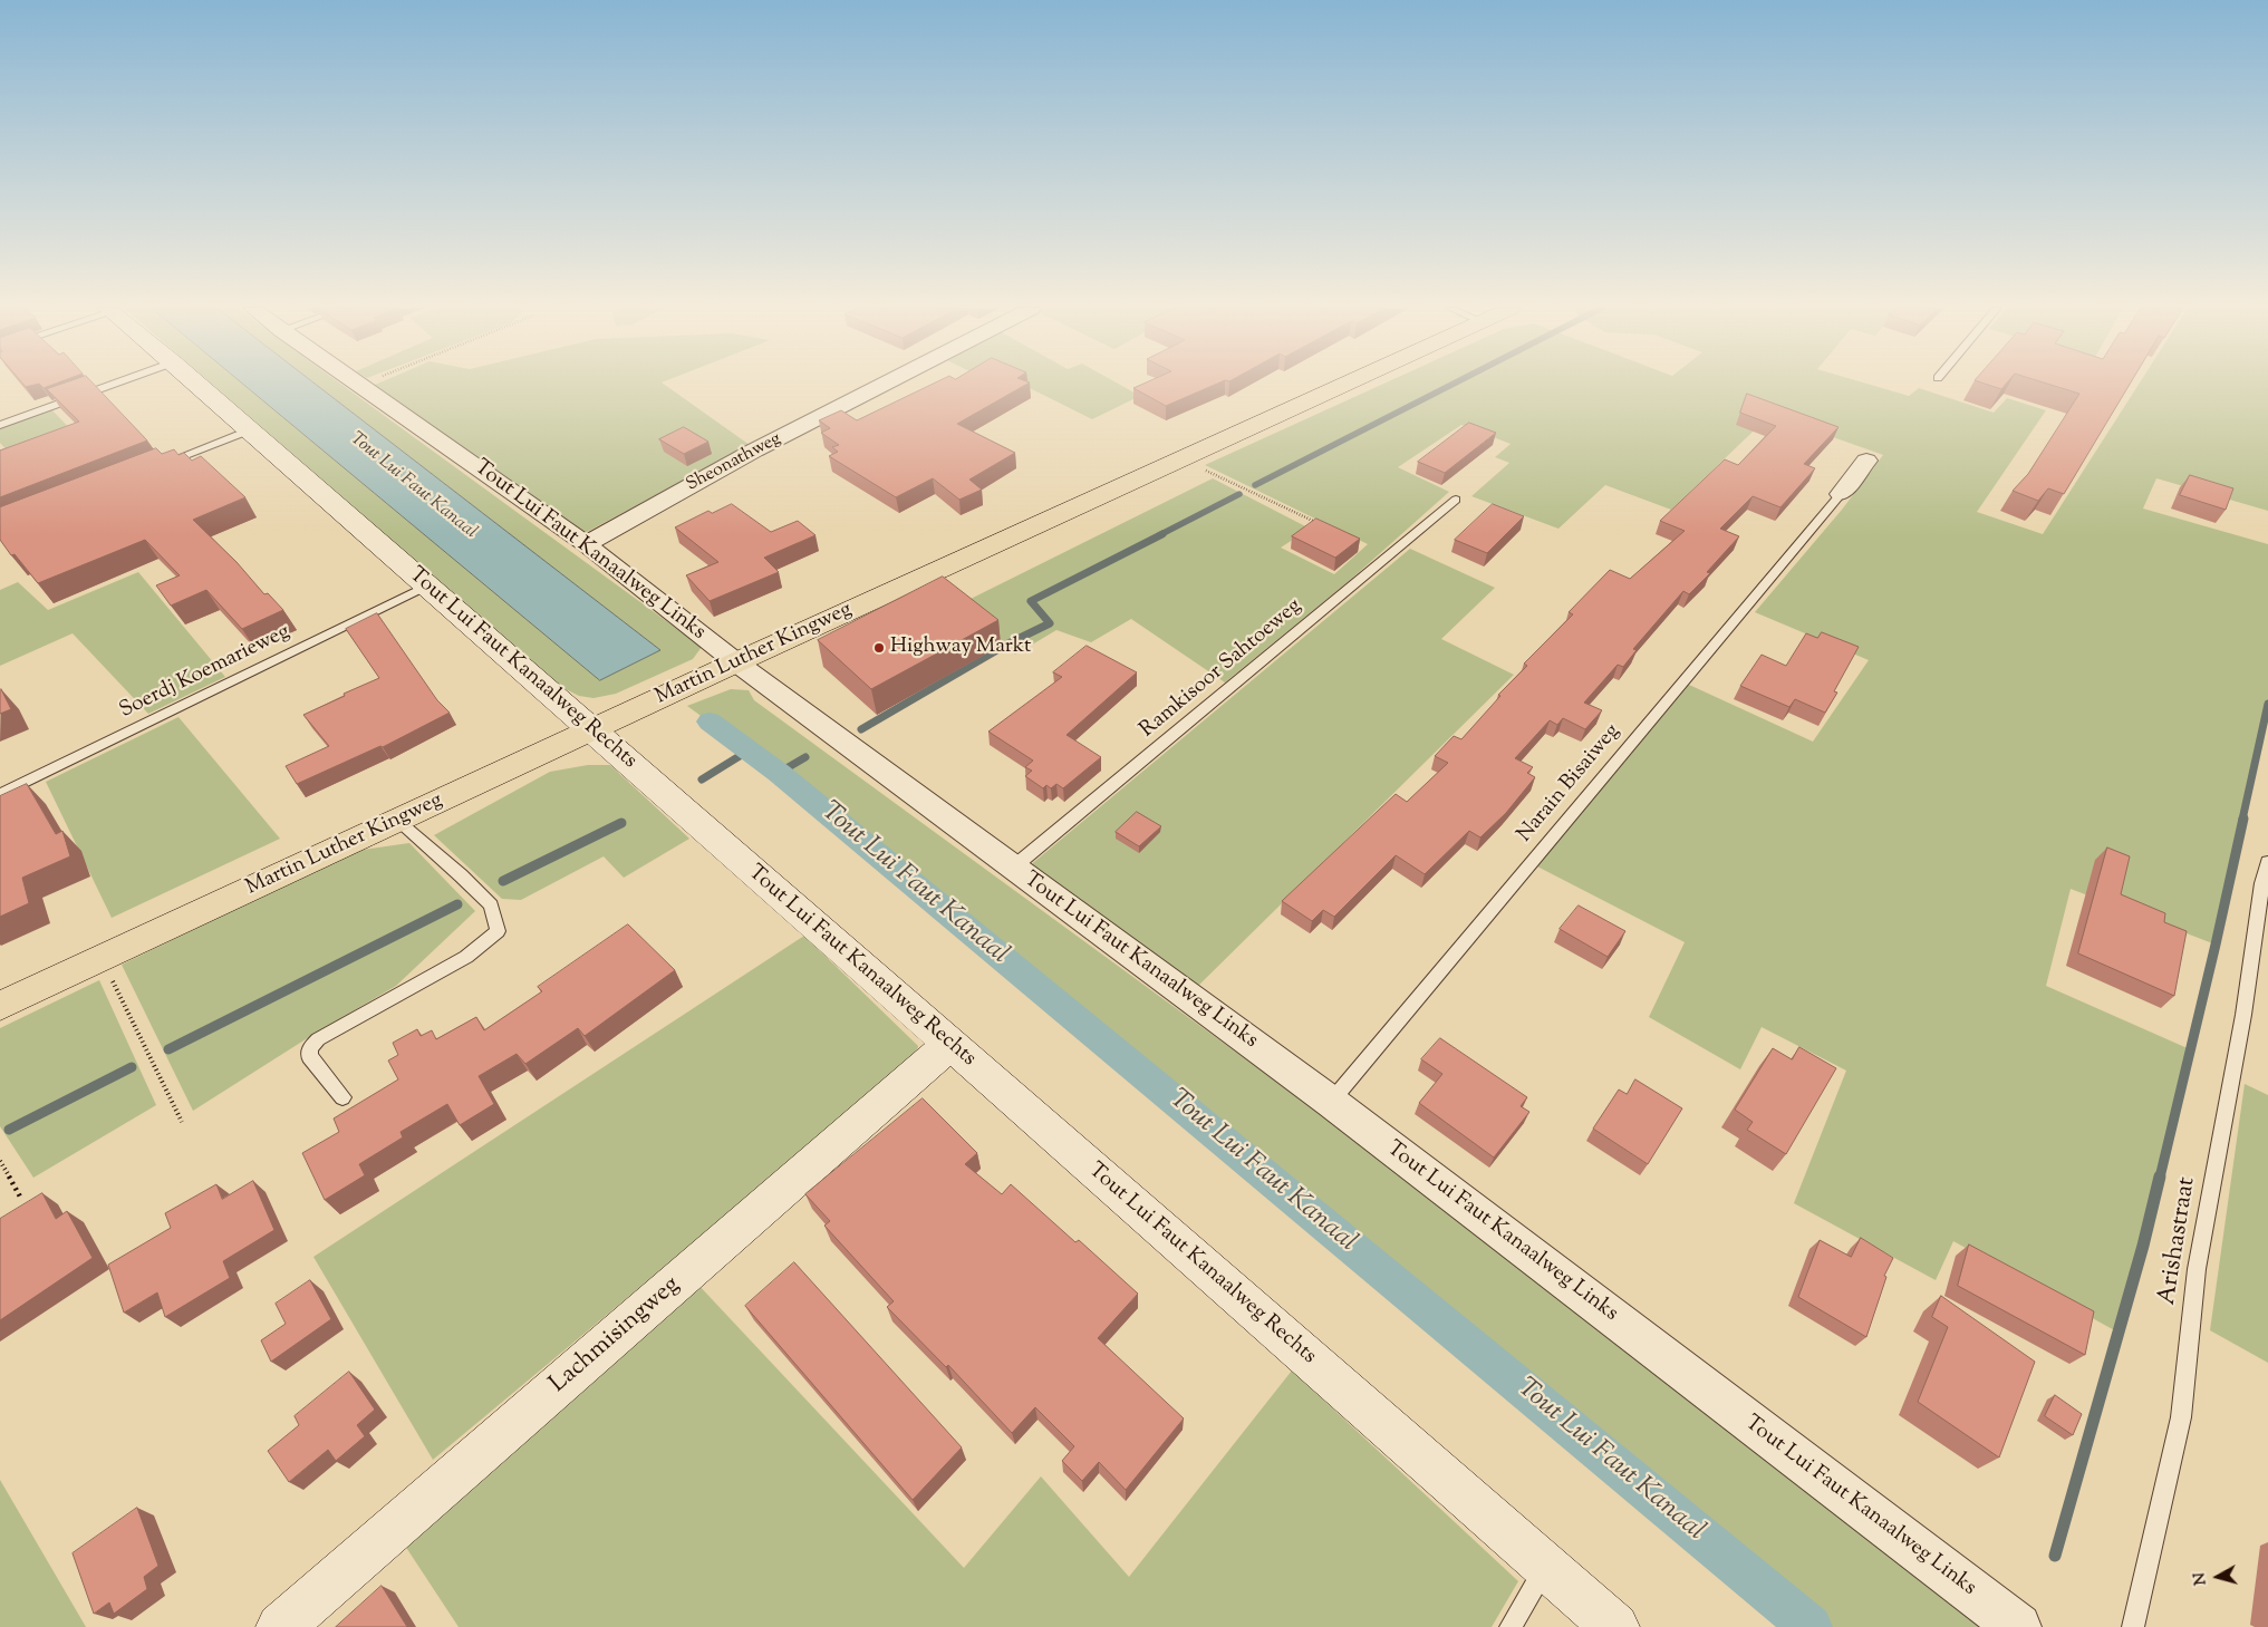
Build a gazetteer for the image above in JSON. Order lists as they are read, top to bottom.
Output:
{
  "streets": {
    "main road": ["Martin Luther Kingweg"],
    "street": [
      "Sheonathweg",
      "Tout Lui Faut Kanaalweg Links",
      "Tout Lui Faut Kanaalweg Rechts",
      "Lachmisingweg"
    ],
    "lane": [
      "Ramkisoor Sahtoeweg",
      "Soerdj Koemarieweg",
      "Narain Bisaiweg",
      "Arishastraat"
    ]
  },
  "crossings": [
    ["Sheonathweg", "Tout Lui Faut Kanaalweg Links"],
    ["Tout Lui Faut Kanaalweg Links", "Martin Luther Kingweg"],
    ["Tout Lui Faut Kanaalweg Links", "Ramkisoor Sahtoeweg"],
    ["Tout Lui Faut Kanaalweg Links", "Narain Bisaiweg"],
    ["Martin Luther Kingweg", "Tout Lui Faut Kanaalweg Rechts"],
    ["Tout Lui Faut Kanaalweg Rechts", "Soerdj Koemarieweg"],
    ["Tout Lui Faut Kanaalweg Rechts", "Lachmisingweg"]
  ],
  "water": ["Tout Lui Faut Kanaal"],
  "places": ["Highway Markt"],
  "north": "left"
}
